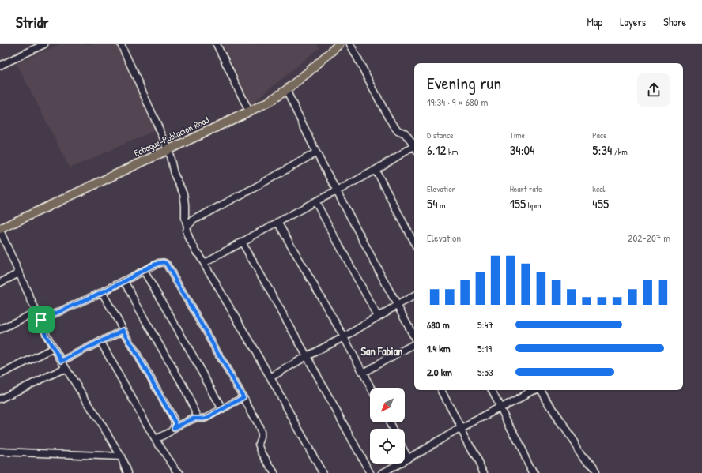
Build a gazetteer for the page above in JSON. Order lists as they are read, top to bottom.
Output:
{
  "streets": {
    "main road": ["Echague-Poblacion Road"]
  },
  "districts": ["San Fabian"],
  "north": "bottom left",
  "page": {
    "header": "Stridr",
    "nav": ["Map", "Layers", "Share"],
    "heading": ["Evening run", "19:34 · 9 × 680 m"],
    "stats": [
      ["Distance", "6.12 km"],
      ["Time", "34:04"],
      ["Pace", "5:34 /km"],
      ["Elevation", "54 m"],
      ["Heart rate", "155 bpm"],
      ["kcal", "455"]
    ],
    "chart": ["Elevation", "202–207 m"],
    "list": [
      {
        "name": "680 m",
        "note": "5:47"
      },
      {
        "name": "1.4 km",
        "note": "5:19"
      },
      {
        "name": "2.0 km",
        "note": "5:53"
      }
    ]
  }
}
